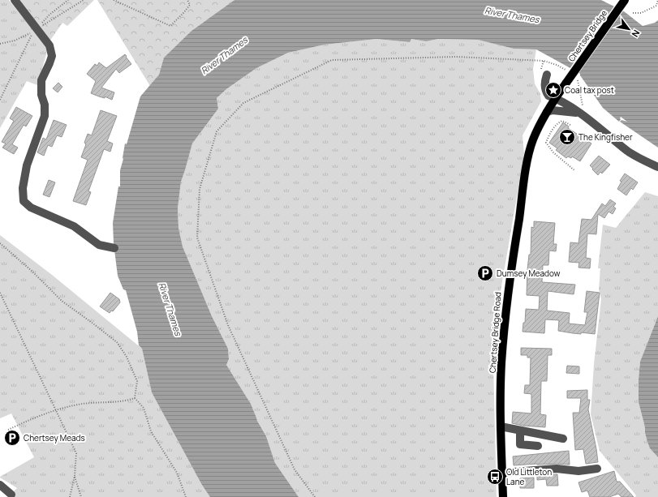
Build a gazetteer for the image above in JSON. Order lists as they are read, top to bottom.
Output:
{
  "streets": {
    "main road": ["Chertsey Bridge", "Chertsey Bridge Road"]
  },
  "crossings": [
    ["Chertsey Bridge", "Chertsey Bridge Road"]
  ],
  "water": ["River Thames"],
  "places": {
    "place": ["Coal tax post"],
    "bar": ["The Kingfisher"],
    "parking": ["Dumsey Meadow", "Chertsey Meads"],
    "bus stop": ["Old Littleton Lane"]
  },
  "north": "bottom right"
}
